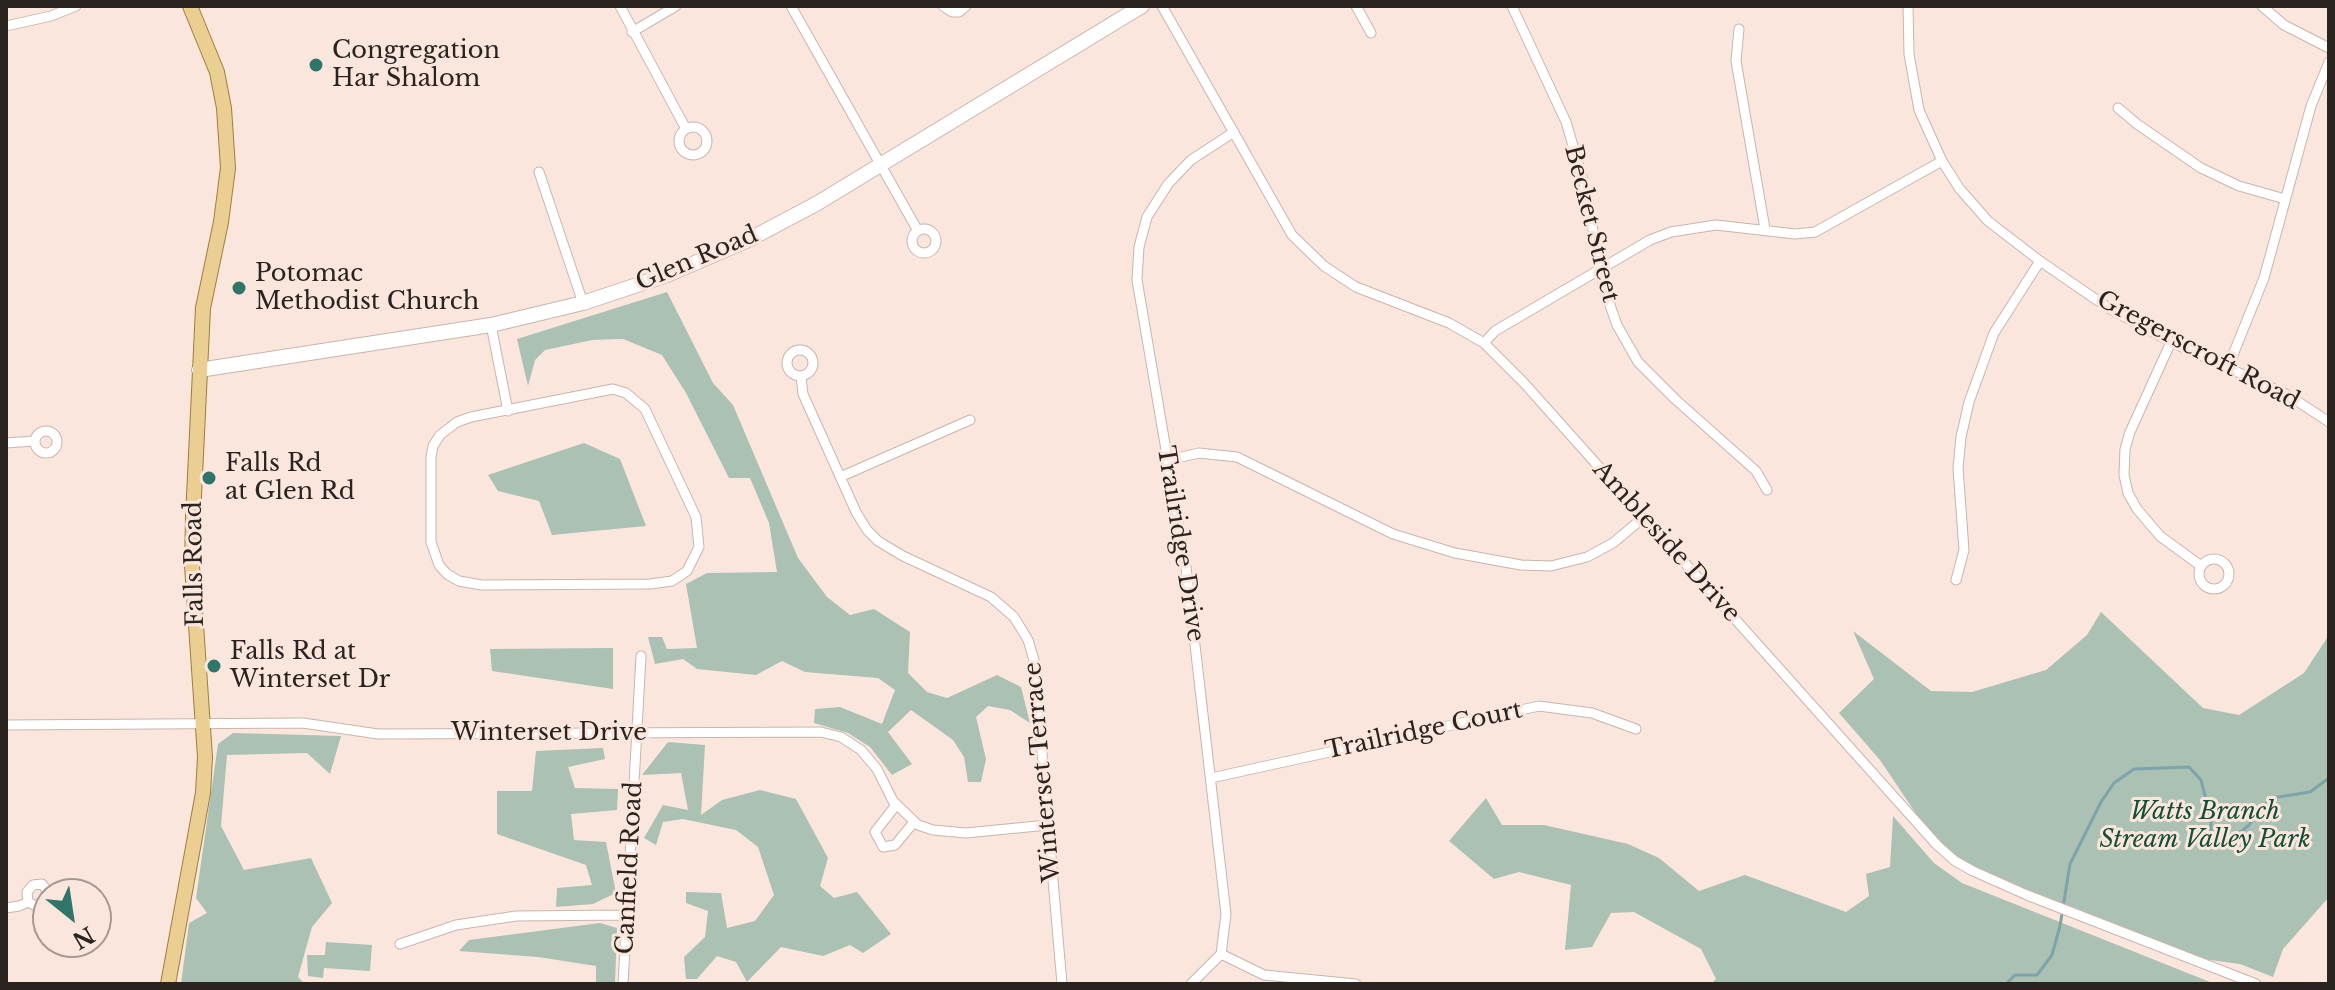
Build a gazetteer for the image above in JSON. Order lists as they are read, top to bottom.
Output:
{
  "streets": {
    "main road": ["Glen Road", "Falls Road"],
    "street": [
      "Becket Street",
      "Gregerscroft Road",
      "Ambleside Drive",
      "Trailridge Drive",
      "Trailridge Court",
      "Winterset Drive",
      "Winterset Terrace",
      "Canfield Road"
    ]
  },
  "crossings": [
    ["Glen Road", "Falls Road"],
    ["Ambleside Drive", "Trailridge Drive"],
    ["Trailridge Drive", "Trailridge Court"],
    ["Falls Road", "Winterset Drive"],
    ["Winterset Drive", "Winterset Terrace"],
    ["Winterset Drive", "Canfield Road"]
  ],
  "parks": ["Watts Branch Stream Valley Park"],
  "places": [
    "Congregation Har Shalom",
    "Potomac Methodist Church",
    "Falls Rd at Glen Rd",
    "Falls Rd at Winterset Dr"
  ],
  "north": "bottom right"
}
